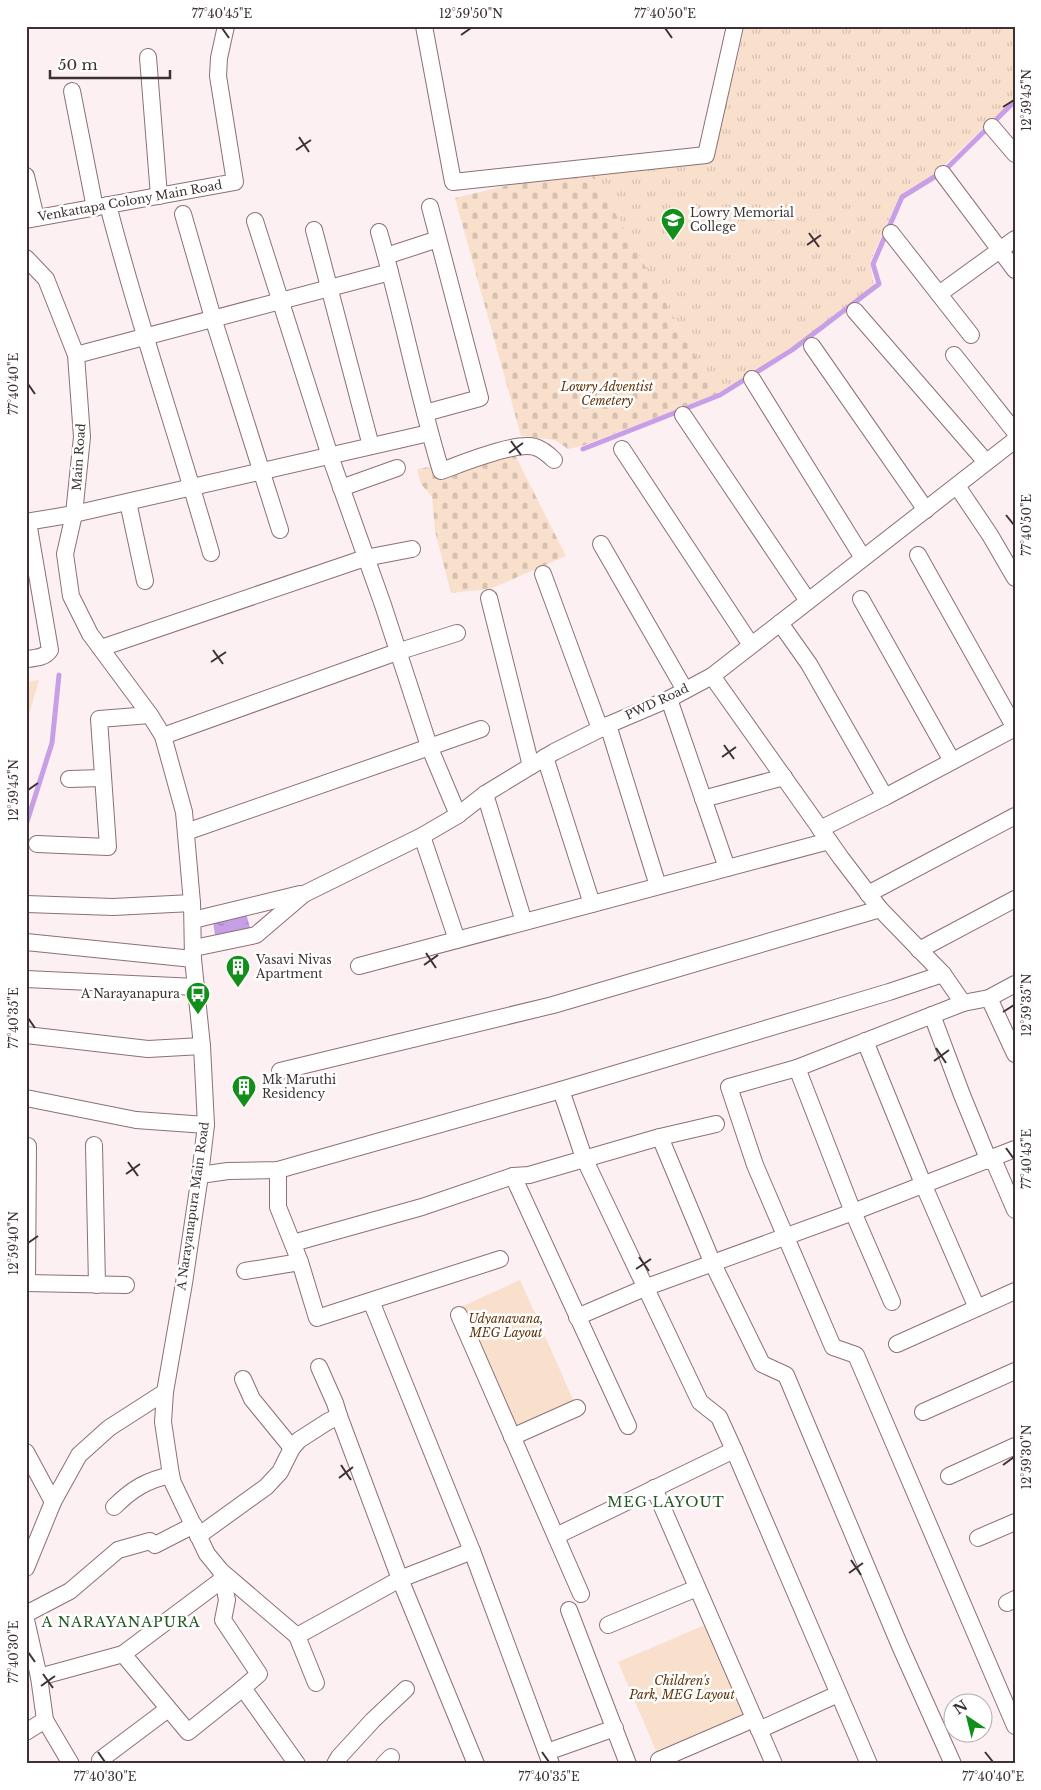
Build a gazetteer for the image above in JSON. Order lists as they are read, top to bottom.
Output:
{
  "streets": {
    "street": [
      "Venkattapa Colony Main Road",
      "Main Road",
      "PWD Road",
      "A Narayanapura Main Road"
    ]
  },
  "crossings": [
    ["Main Road", "A Narayanapura Main Road"],
    ["PWD Road", "A Narayanapura Main Road"]
  ],
  "districts": ["MEG LAYOUT", "A NARAYANAPURA"],
  "parks": ["Lowry Adventist Cemetery", "Udyanavana, MEG Layout", "Children's Park, MEG Layout"],
  "places": {
    "school or university": ["Lowry Memorial College"],
    "building": ["Vasavi Nivas Apartment", "Mk Maruthi Residency"],
    "bus stop": ["A Narayanapura"]
  },
  "scale_bar": "50 m",
  "north": "top left",
  "coordinates": [
    "77°40'45\"E",
    "12°59'50\"N",
    "77°40'50\"E",
    "12°59'45\"N",
    "77°40'40\"E",
    "12°59'35\"N",
    "77°40'35\"E",
    "12°59'40\"N",
    "12°59'30\"N",
    "77°40'30\"E"
  ]
}
